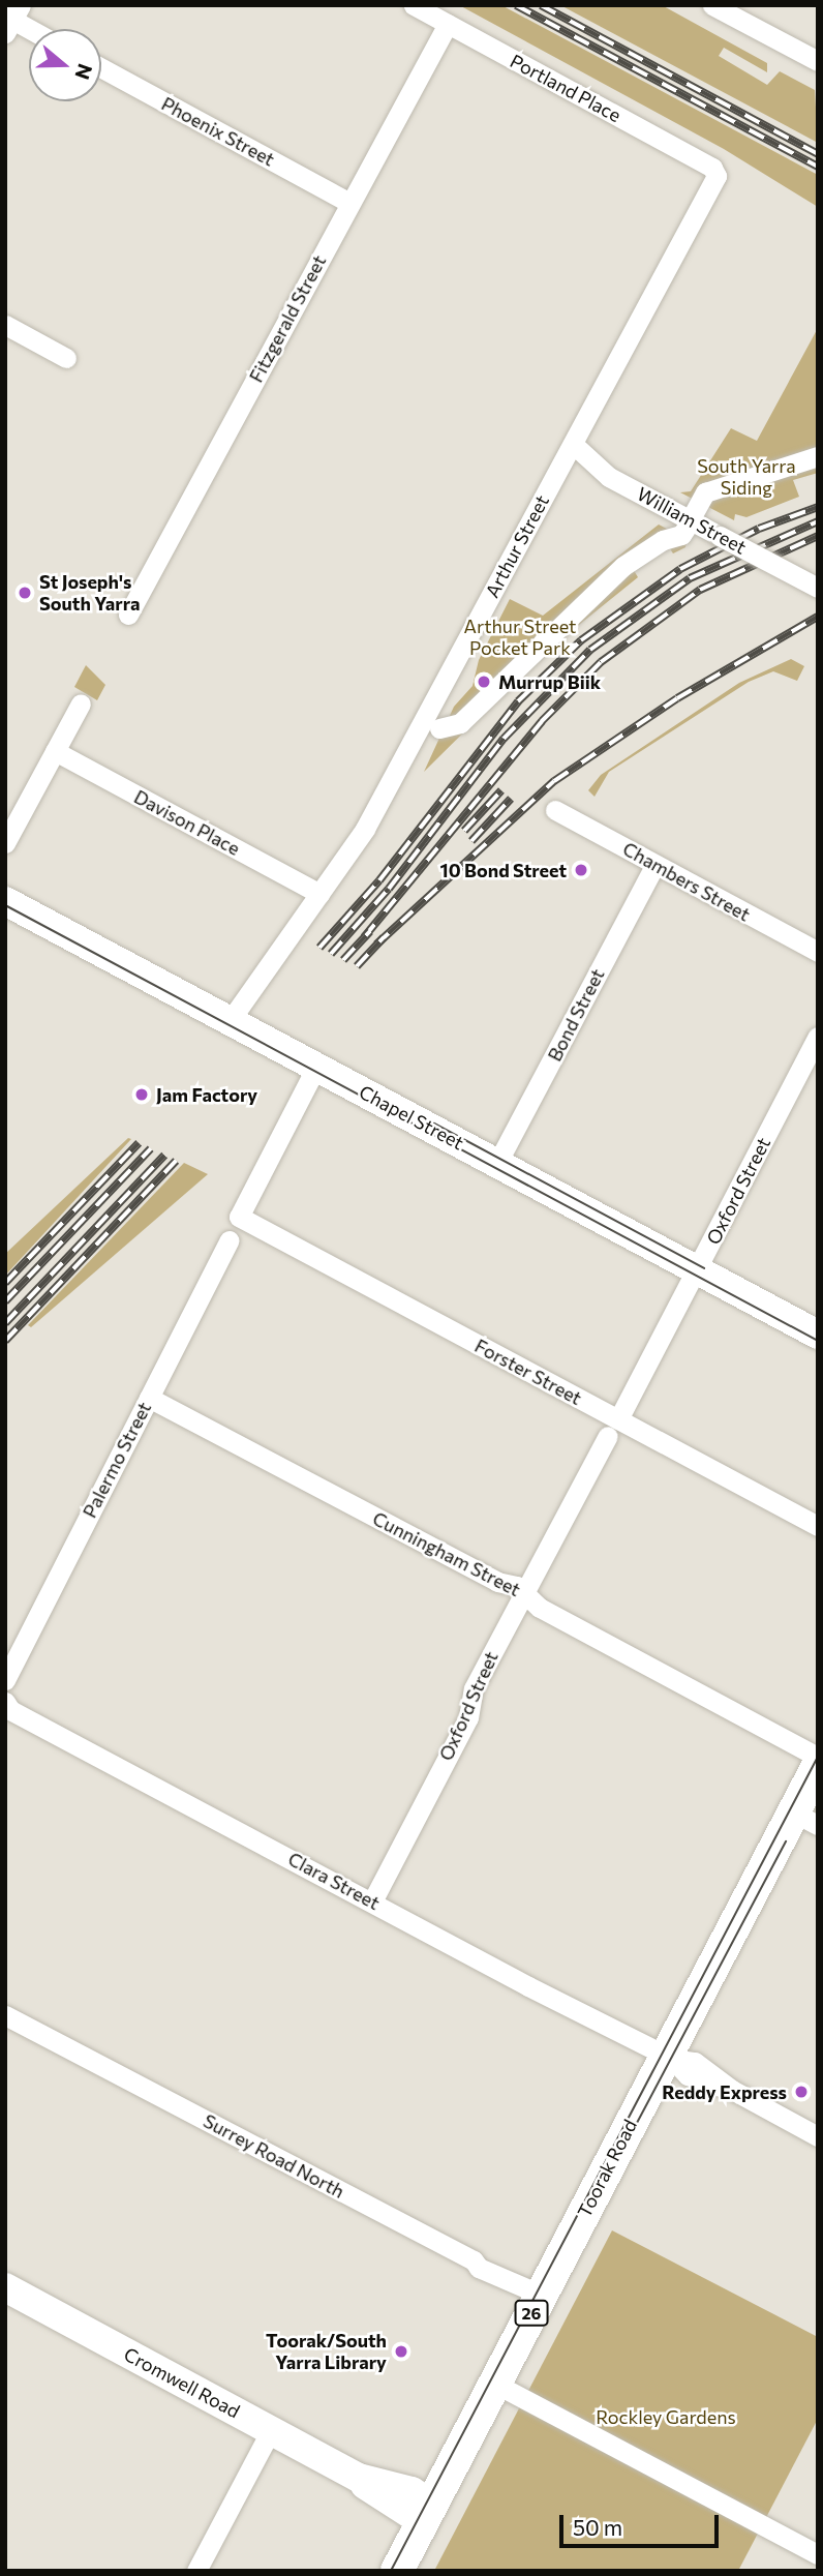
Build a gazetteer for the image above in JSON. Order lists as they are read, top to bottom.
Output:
{
  "streets": {
    "main road": ["Toorak Road", "26"],
    "street": [
      "Portland Place",
      "Phoenix Street",
      "Fitzgerald Street",
      "William Street",
      "Arthur Street",
      "Davison Place",
      "Chambers Street",
      "Bond Street",
      "Chapel Street",
      "Oxford Street",
      "Forster Street",
      "Palermo Street",
      "Cunningham Street",
      "Clara Street",
      "Surrey Road North",
      "Cromwell Road"
    ]
  },
  "crossings": [
    ["Portland Place", "Fitzgerald Street"],
    ["Portland Place", "Arthur Street"],
    ["Phoenix Street", "Fitzgerald Street"],
    ["William Street", "Arthur Street"],
    ["Arthur Street", "Davison Place"],
    ["Arthur Street", "Chapel Street"],
    ["Chambers Street", "Bond Street"],
    ["Bond Street", "Chapel Street"],
    ["Chapel Street", "Oxford Street"],
    ["Chapel Street", "Forster Street"],
    ["Oxford Street", "Forster Street"],
    ["Oxford Street", "Cunningham Street"],
    ["Oxford Street", "Clara Street"],
    ["Palermo Street", "Cunningham Street"],
    ["Clara Street", "Toorak Road"],
    ["Surrey Road North", "Toorak Road"],
    ["Toorak Road", "Cromwell Road"]
  ],
  "parks": ["South Yarra Siding", "Arthur Street Pocket Park", "Rockley Gardens"],
  "places": [
    "St Joseph's South Yarra",
    "Murrup Biik",
    "10 Bond Street",
    "Jam Factory",
    "Reddy Express",
    "Toorak/South Yarra Library"
  ],
  "scale_bar": "50 m",
  "north": "right"
}
